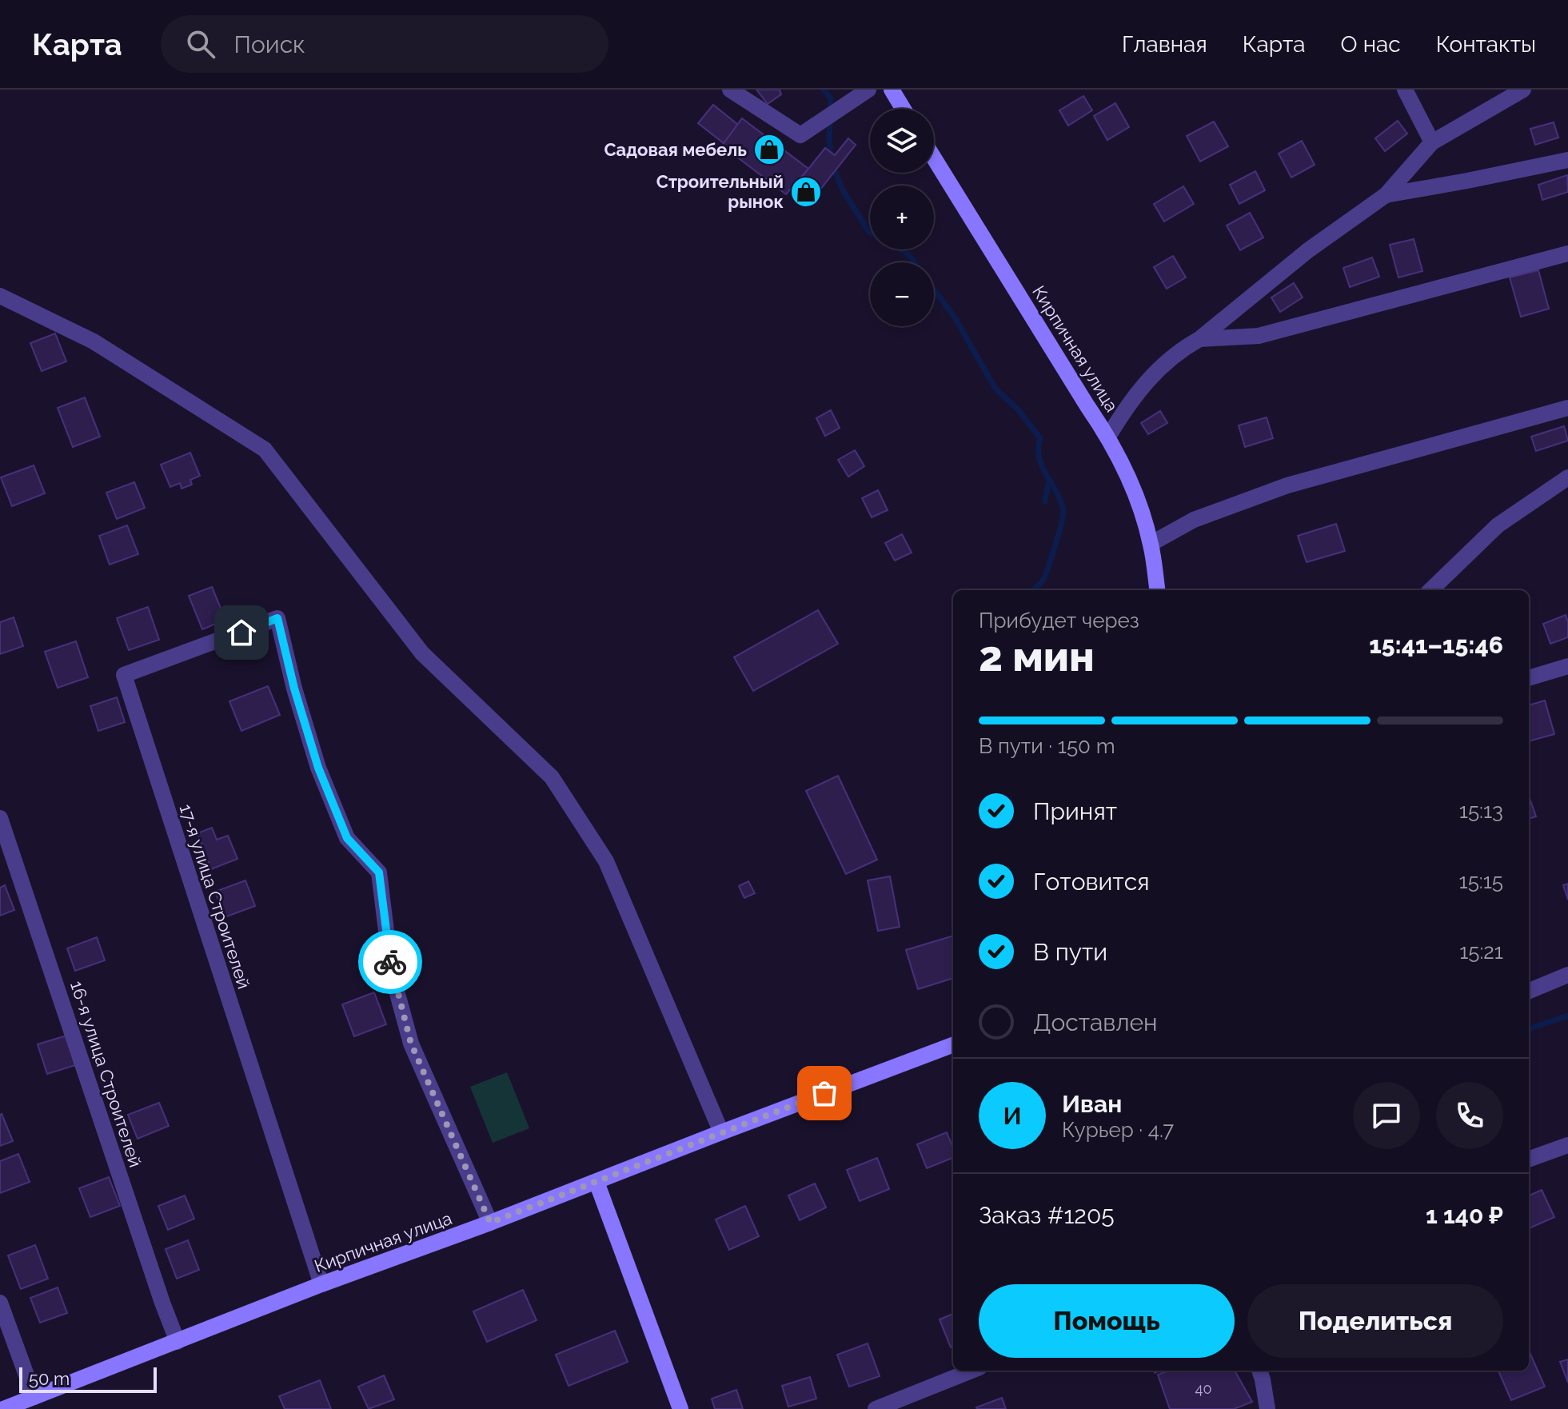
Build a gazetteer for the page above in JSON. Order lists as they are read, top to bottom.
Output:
{
  "streets": {
    "main road": ["Кирпичная улица"],
    "street": ["17-я улица Строителей", "16-я улица Строителей"]
  },
  "crossings": [
    ["Кирпичная улица", "17-я улица Строителей"],
    ["Кирпичная улица", "16-я улица Строителей"]
  ],
  "places": {
    "shop": ["Садовая мебель", "Строительный рынок"]
  },
  "house_numbers": ["40"],
  "scale_bar": "50 m",
  "page": {
    "header": "Карта",
    "search": "Поиск",
    "nav": [
      "Главная",
      "Карта",
      "О нас",
      "Контакты"
    ],
    "map_buttons": ["+", "−"],
    "heading": ["2 мин", "Прибудет через", "15:41–15:46"],
    "panel": [
      "Иван",
      "Курьер · 4.7",
      "Заказ #1205",
      "1 140 ₽"
    ],
    "bar": "В пути · 150 m",
    "list": [
      ["Принят", "15:13"],
      ["Готовится", "15:15"],
      ["В пути", "15:21"],
      "Доставлен"
    ],
    "round": "И",
    "buttons": ["Помощь", "Поделиться"],
    "scale": "50 m"
  }
}
